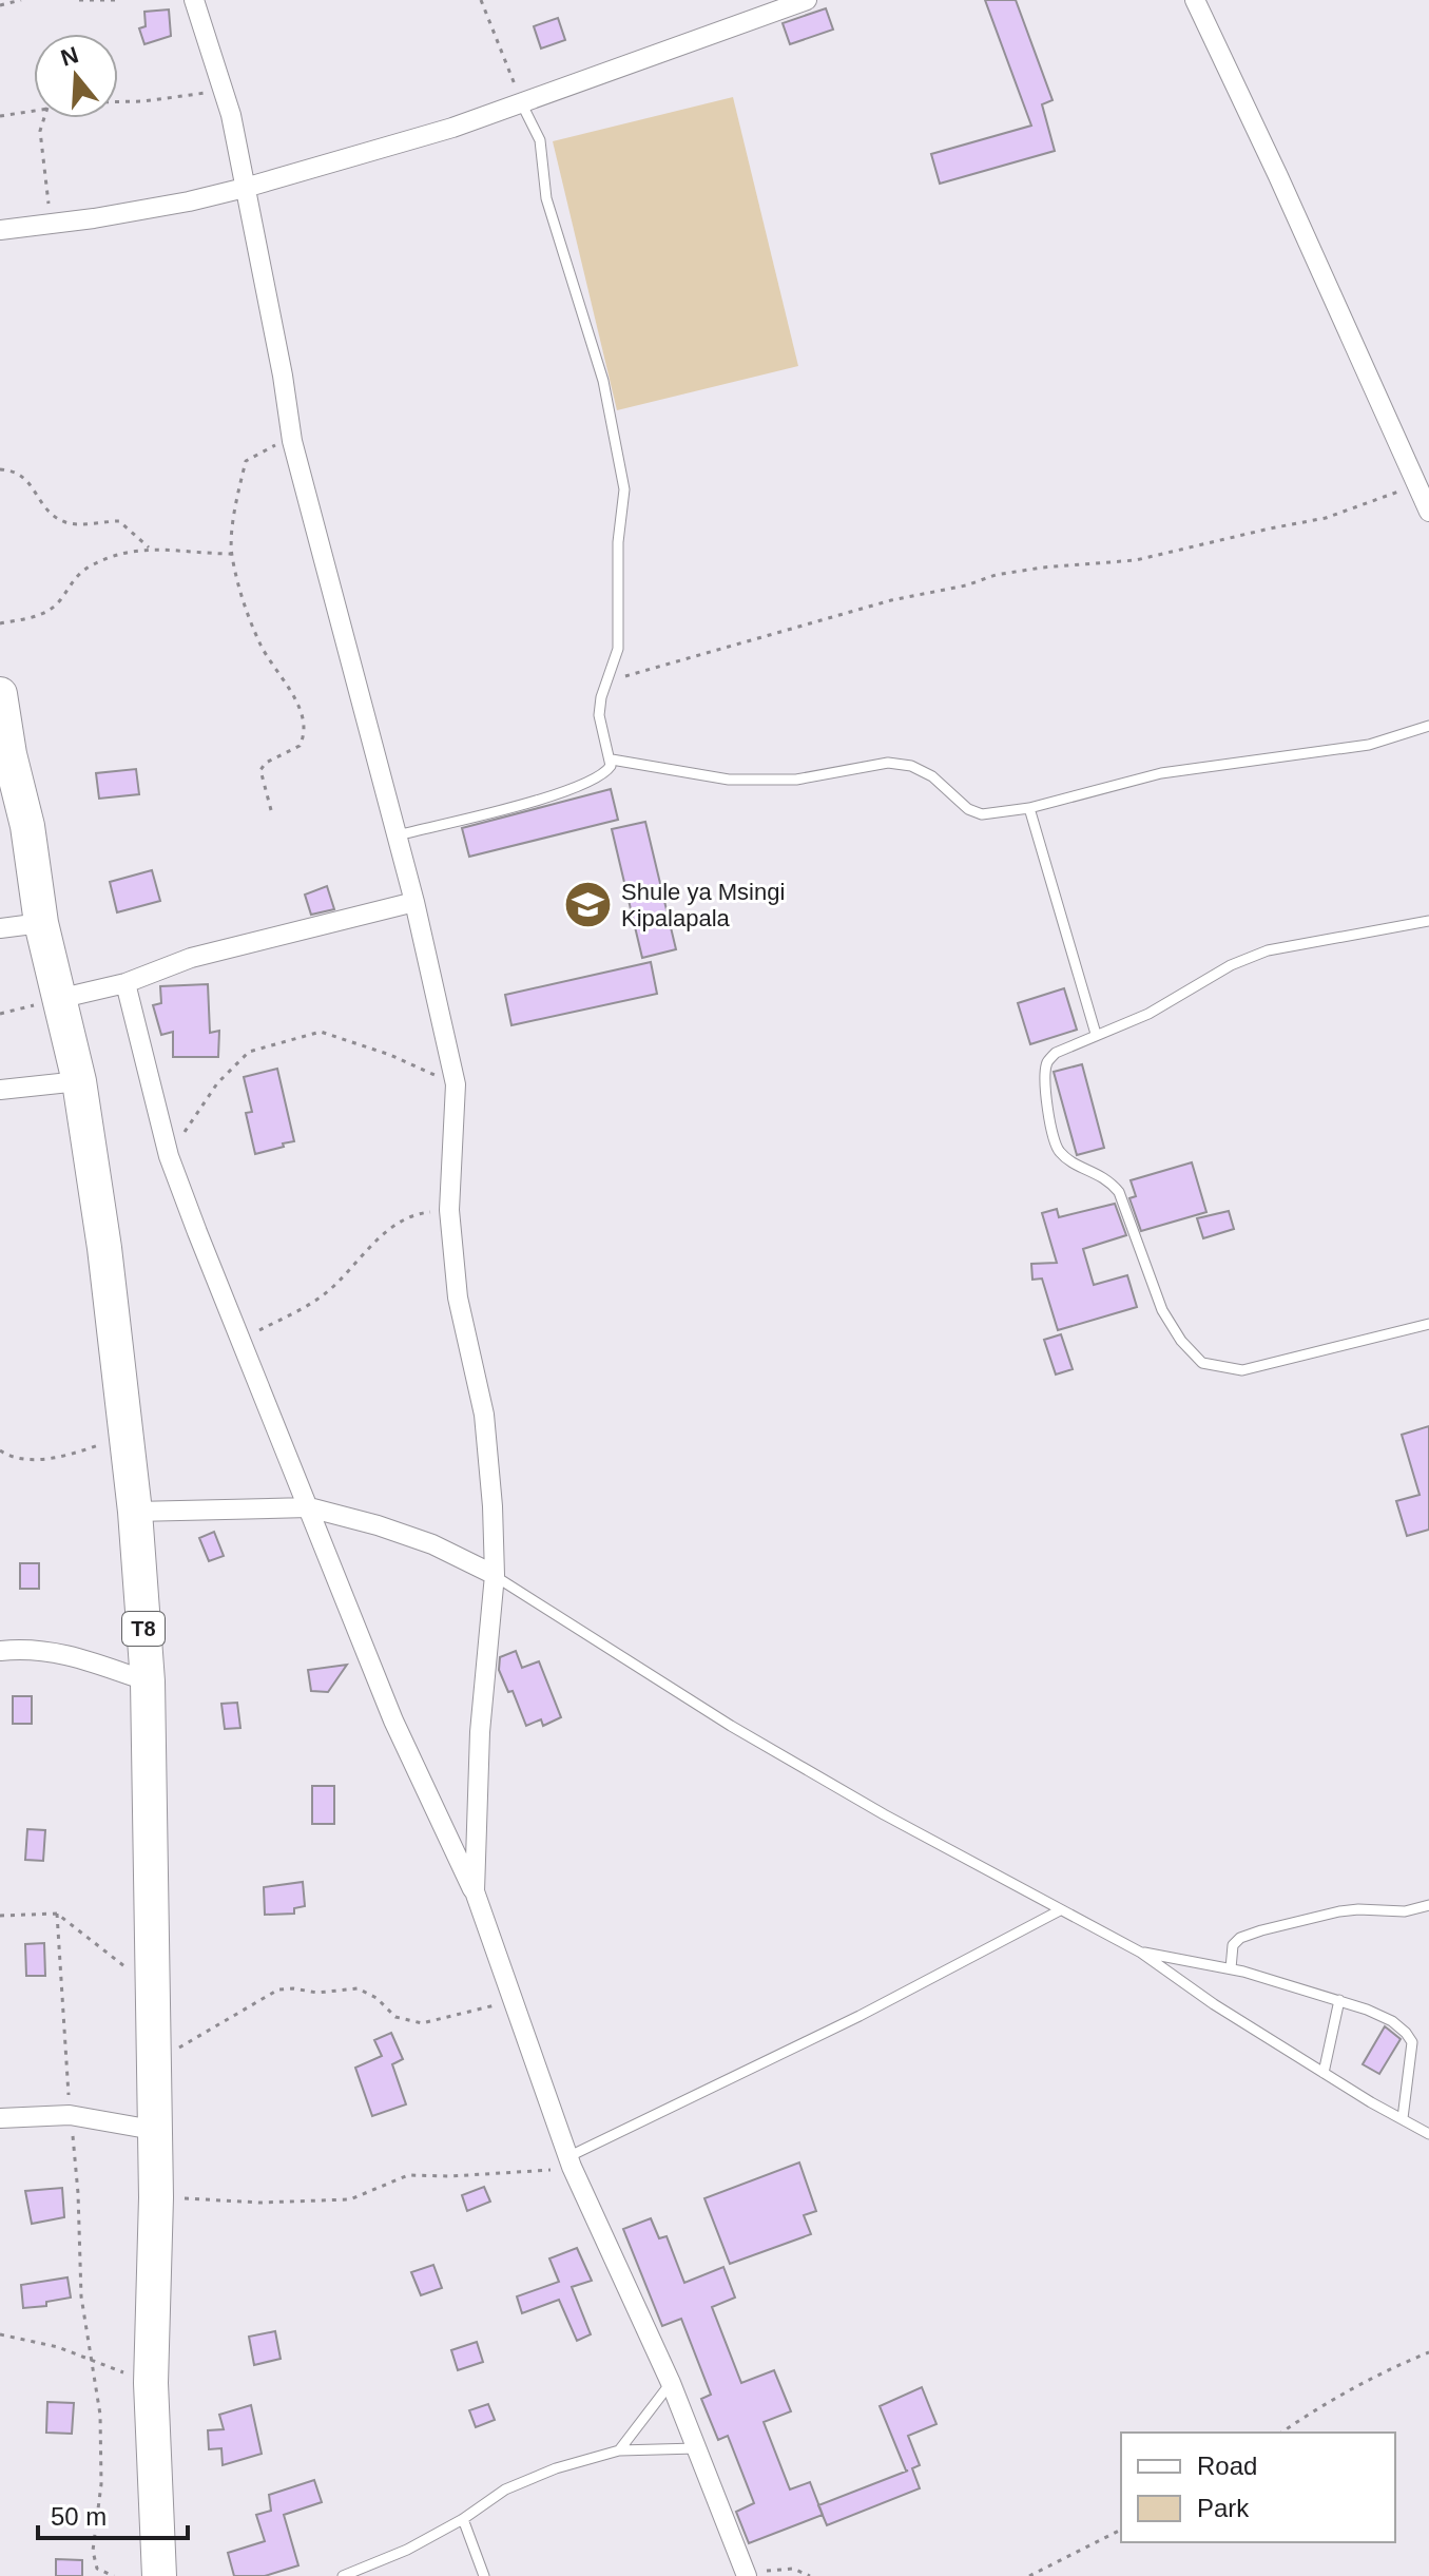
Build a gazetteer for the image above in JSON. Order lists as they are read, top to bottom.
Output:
{
  "streets": {
    "highway": ["T8"]
  },
  "places": {
    "school or university": ["Shule ya Msingi Kipalapala"]
  },
  "legend": ["Road", "Park"],
  "scale_bar": "50 m",
  "north": "top"
}
